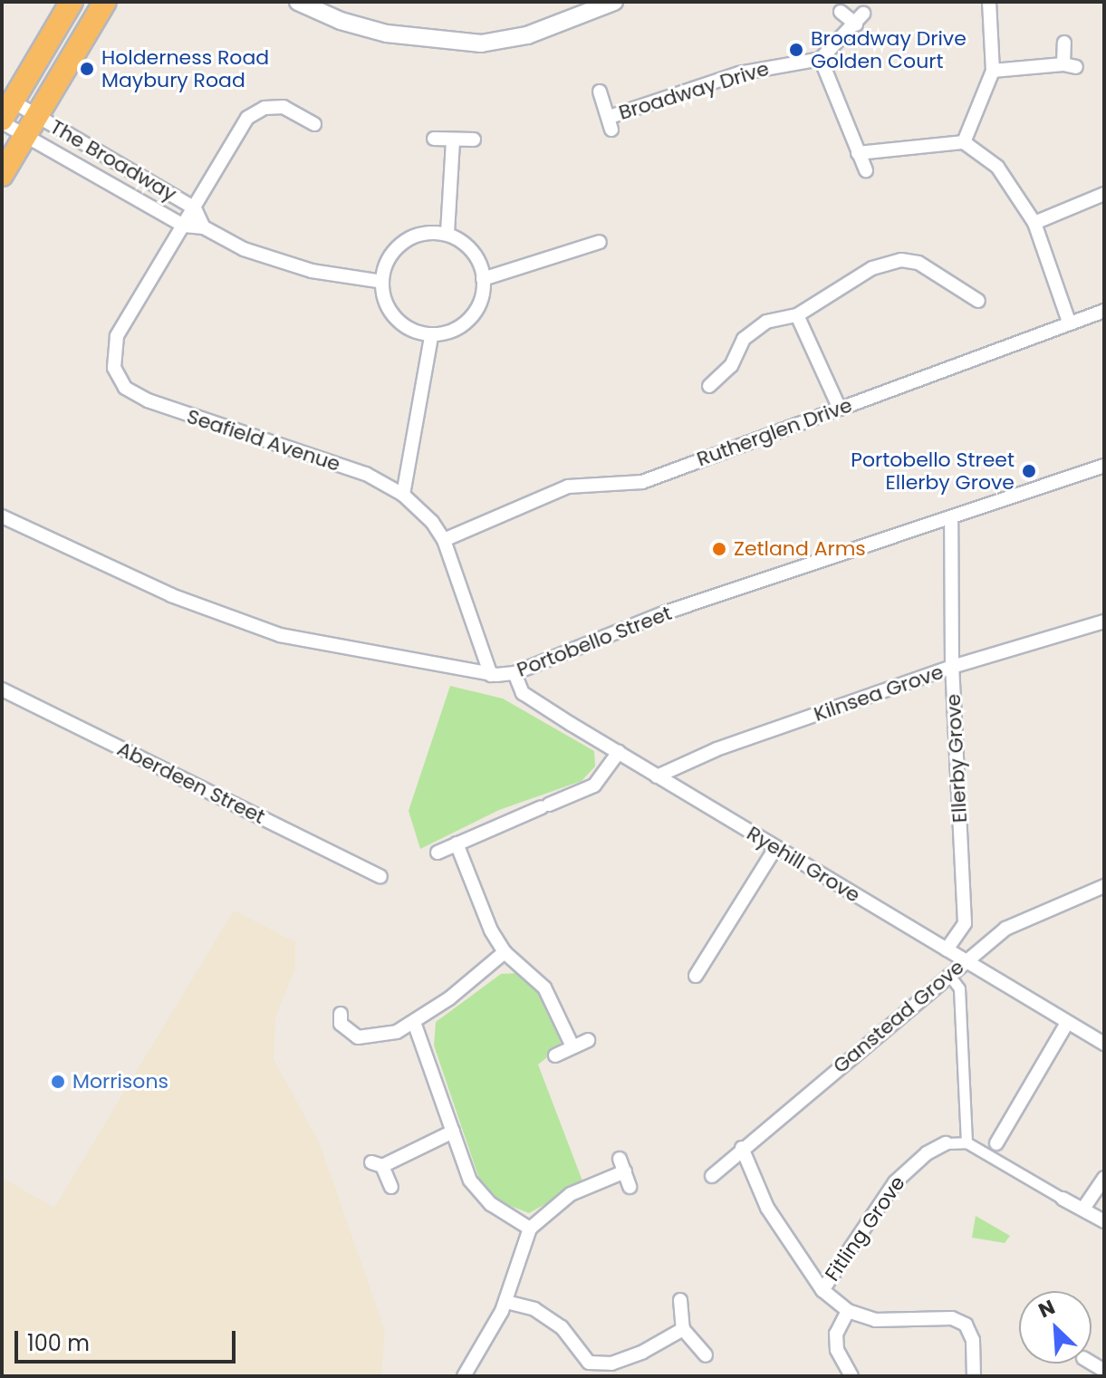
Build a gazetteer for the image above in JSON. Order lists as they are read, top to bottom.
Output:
{
  "streets": {
    "street": [
      "Broadway Drive",
      "The Broadway",
      "Rutherglen Drive",
      "Seafield Avenue",
      "Portobello Street",
      "Kilnsea Grove",
      "Ellerby Grove",
      "Aberdeen Street",
      "Ryehill Grove",
      "Ganstead Grove",
      "Fitling Grove"
    ]
  },
  "crossings": [
    ["The Broadway", "Seafield Avenue"],
    ["Rutherglen Drive", "Seafield Avenue"],
    ["Seafield Avenue", "Portobello Street"],
    ["Portobello Street", "Ellerby Grove"],
    ["Portobello Street", "Ryehill Grove"],
    ["Kilnsea Grove", "Ellerby Grove"],
    ["Kilnsea Grove", "Ryehill Grove"],
    ["Ellerby Grove", "Ryehill Grove"],
    ["Ryehill Grove", "Ganstead Grove"]
  ],
  "places": [
    "Broadway Drive Golden Court",
    "Holderness Road Maybury Road",
    "Portobello Street Ellerby Grove",
    "Zetland Arms",
    "Morrisons"
  ],
  "scale_bar": "100 m",
  "north": "top left"
}
